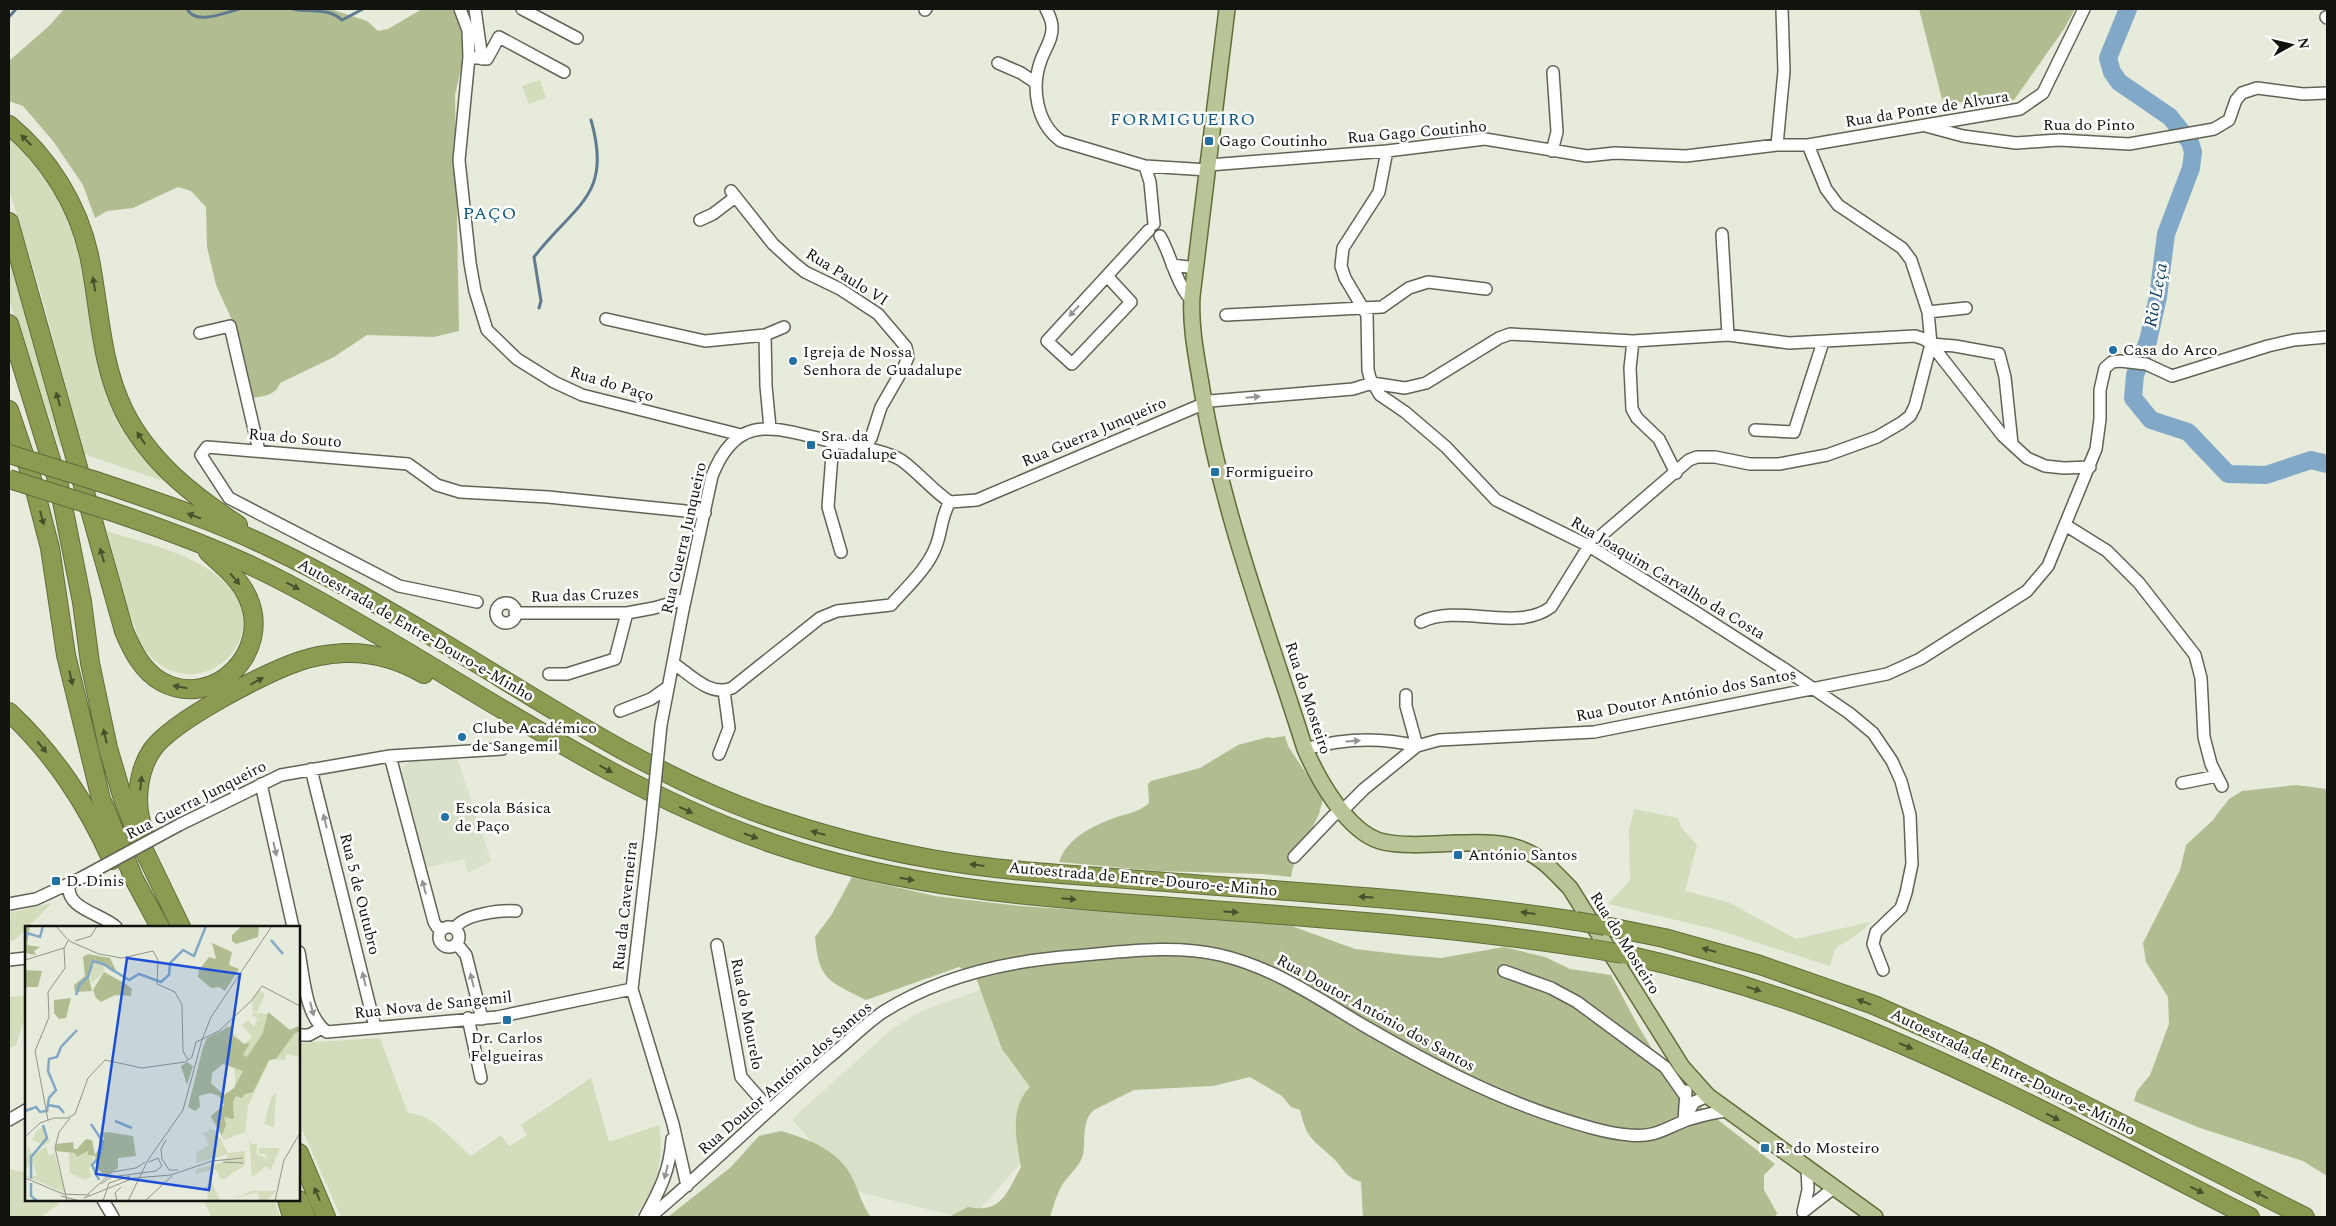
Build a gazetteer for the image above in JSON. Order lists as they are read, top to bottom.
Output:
{
  "streets": {
    "highway": ["Autoestrada de Entre-Douro-e-Minho"],
    "main road": ["Rua do Mosteiro"],
    "street": [
      "Rua da Ponte de Alvura",
      "Rua do Pinto",
      "Rua Gago Coutinho",
      "Rua Paulo VI",
      "Rua do Paço",
      "Rua Guerra Junqueiro",
      "Rua do Souto",
      "Rua Joaquim Carvalho da Costa",
      "Rua das Cruzes",
      "Rua Doutor António dos Santos",
      "Rua 5 de Outubro",
      "Rua da Caverneira",
      "Rua Nova de Sangemil",
      "Rua do Mourelo"
    ]
  },
  "crossings": [
    ["Rua da Ponte de Alvura", "Rua do Pinto"],
    ["Rua da Ponte de Alvura", "Rua Gago Coutinho"],
    ["Rua Gago Coutinho", "Rua do Mosteiro"],
    ["Rua do Paço", "Rua Guerra Junqueiro"],
    ["Rua Guerra Junqueiro", "Rua do Souto"],
    ["Rua Guerra Junqueiro", "Rua Joaquim Carvalho da Costa"],
    ["Rua Guerra Junqueiro", "Rua das Cruzes"],
    ["Rua Guerra Junqueiro", "Rua do Mosteiro"],
    ["Rua Guerra Junqueiro", "Rua 5 de Outubro"],
    ["Rua Guerra Junqueiro", "Rua da Caverneira"],
    ["Rua Joaquim Carvalho da Costa", "Rua Doutor António dos Santos"],
    ["Rua Doutor António dos Santos", "Rua do Mosteiro"],
    ["Rua Doutor António dos Santos", "Rua da Caverneira"],
    ["Rua Doutor António dos Santos", "Rua do Mourelo"],
    ["Rua 5 de Outubro", "Rua Nova de Sangemil"],
    ["Rua da Caverneira", "Rua Nova de Sangemil"]
  ],
  "districts": ["FORMIGUEIRO", "PAÇO"],
  "water": ["Rio Leça"],
  "places": {
    "transit": [
      "Gago Coutinho",
      "Sra. da Guadalupe",
      "Formigueiro",
      "António Santos",
      "D. Dinis",
      "Dr. Carlos Felgueiras",
      "R. do Mosteiro"
    ],
    "other": [
      "Casa do Arco",
      "Igreja de Nossa Senhora de Guadalupe",
      "Clube Académico de Sangemil",
      "Escola Básica de Paço"
    ]
  },
  "north": "right"
}
